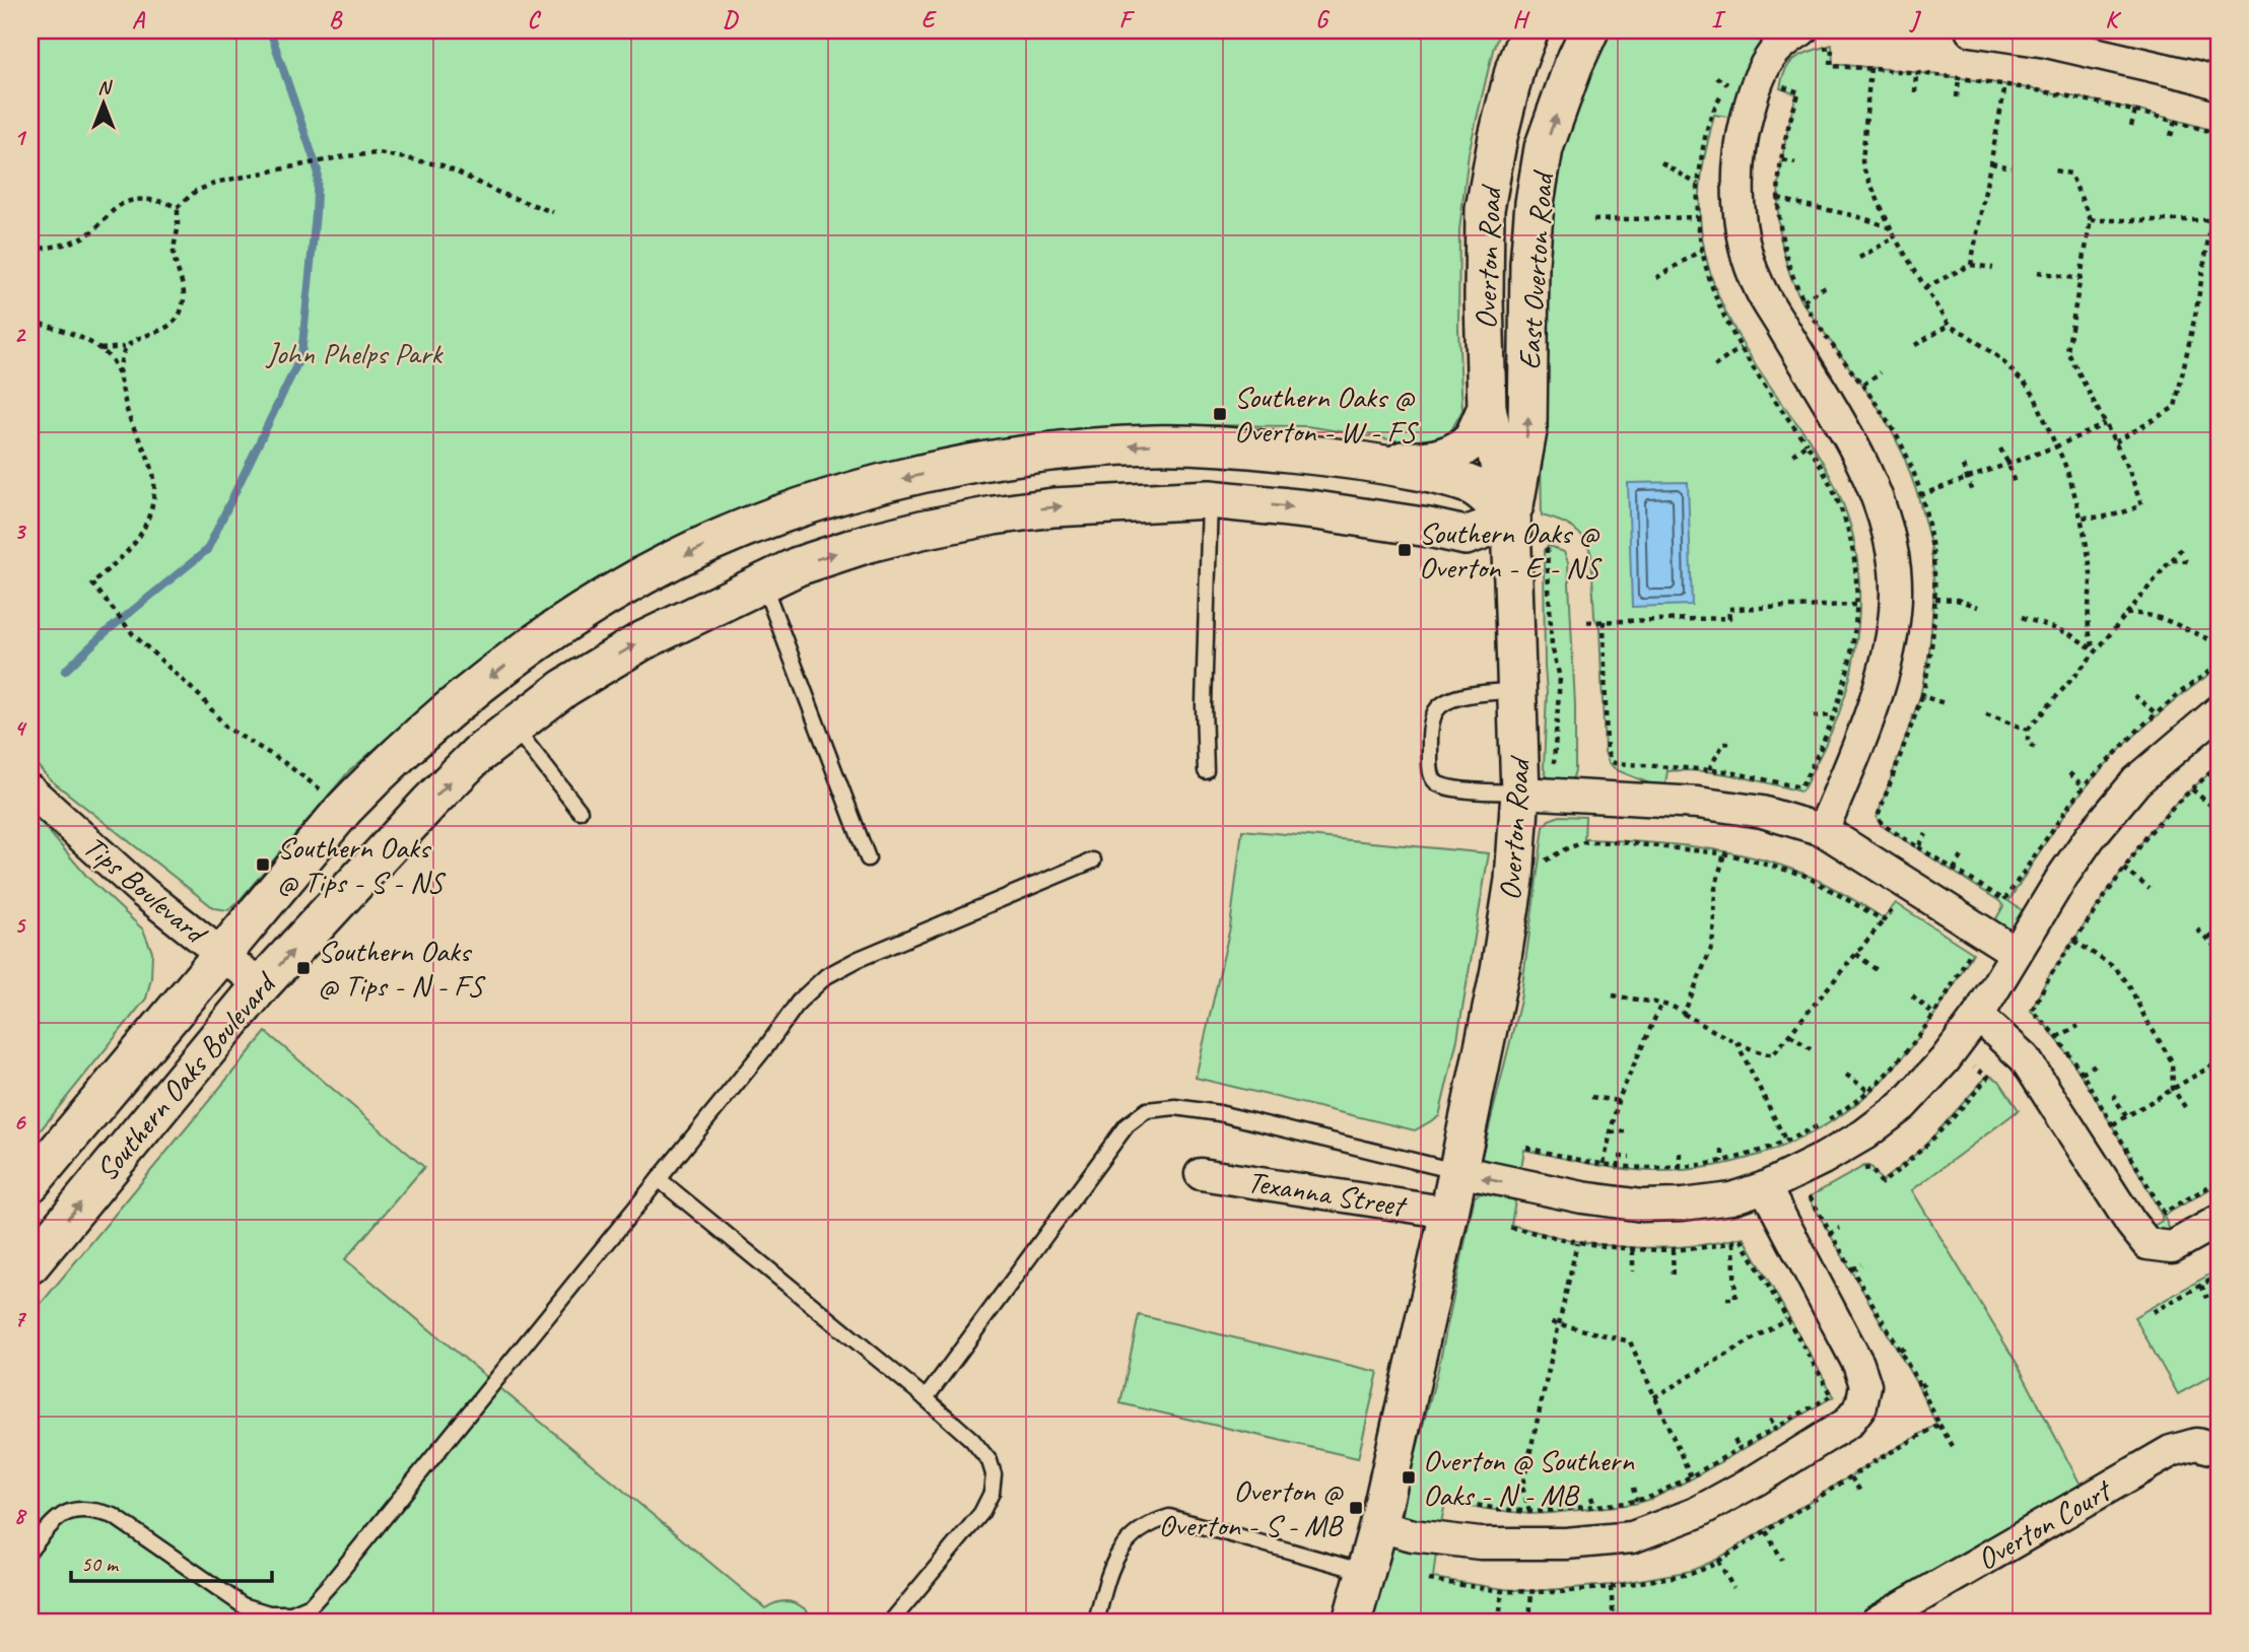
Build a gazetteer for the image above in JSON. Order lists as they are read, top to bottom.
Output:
{
  "streets": {
    "street": [
      "Overton Road",
      "East Overton Road",
      "Tips Boulevard",
      "Southern Oaks Boulevard",
      "Texanna Street",
      "Overton Court"
    ]
  },
  "crossings": [
    ["Overton Road", "East Overton Road"],
    ["Overton Road", "Southern Oaks Boulevard"],
    ["Overton Road", "Texanna Street"],
    ["East Overton Road", "Southern Oaks Boulevard"],
    ["Tips Boulevard", "Southern Oaks Boulevard"]
  ],
  "one_way": ["East Overton Road"],
  "parks": ["John Phelps Park"],
  "places": {
    "transit": [
      "Southern Oaks @ Overton - W - FS",
      "Southern Oaks @ Overton - E - NS",
      "Southern Oaks @ Tips - S - NS",
      "Southern Oaks @ Tips - N - FS",
      "Overton @ Southern Oaks - N - MB",
      "Overton @ Overton - S - MB"
    ]
  },
  "scale_bar": "50 m",
  "north": "top",
  "grid": {
    "columns": [
      "A",
      "B",
      "C",
      "D",
      "E",
      "F",
      "G",
      "H",
      "I",
      "J",
      "K"
    ],
    "rows": [
      "1",
      "2",
      "3",
      "4",
      "5",
      "6",
      "7",
      "8"
    ]
  }
}
